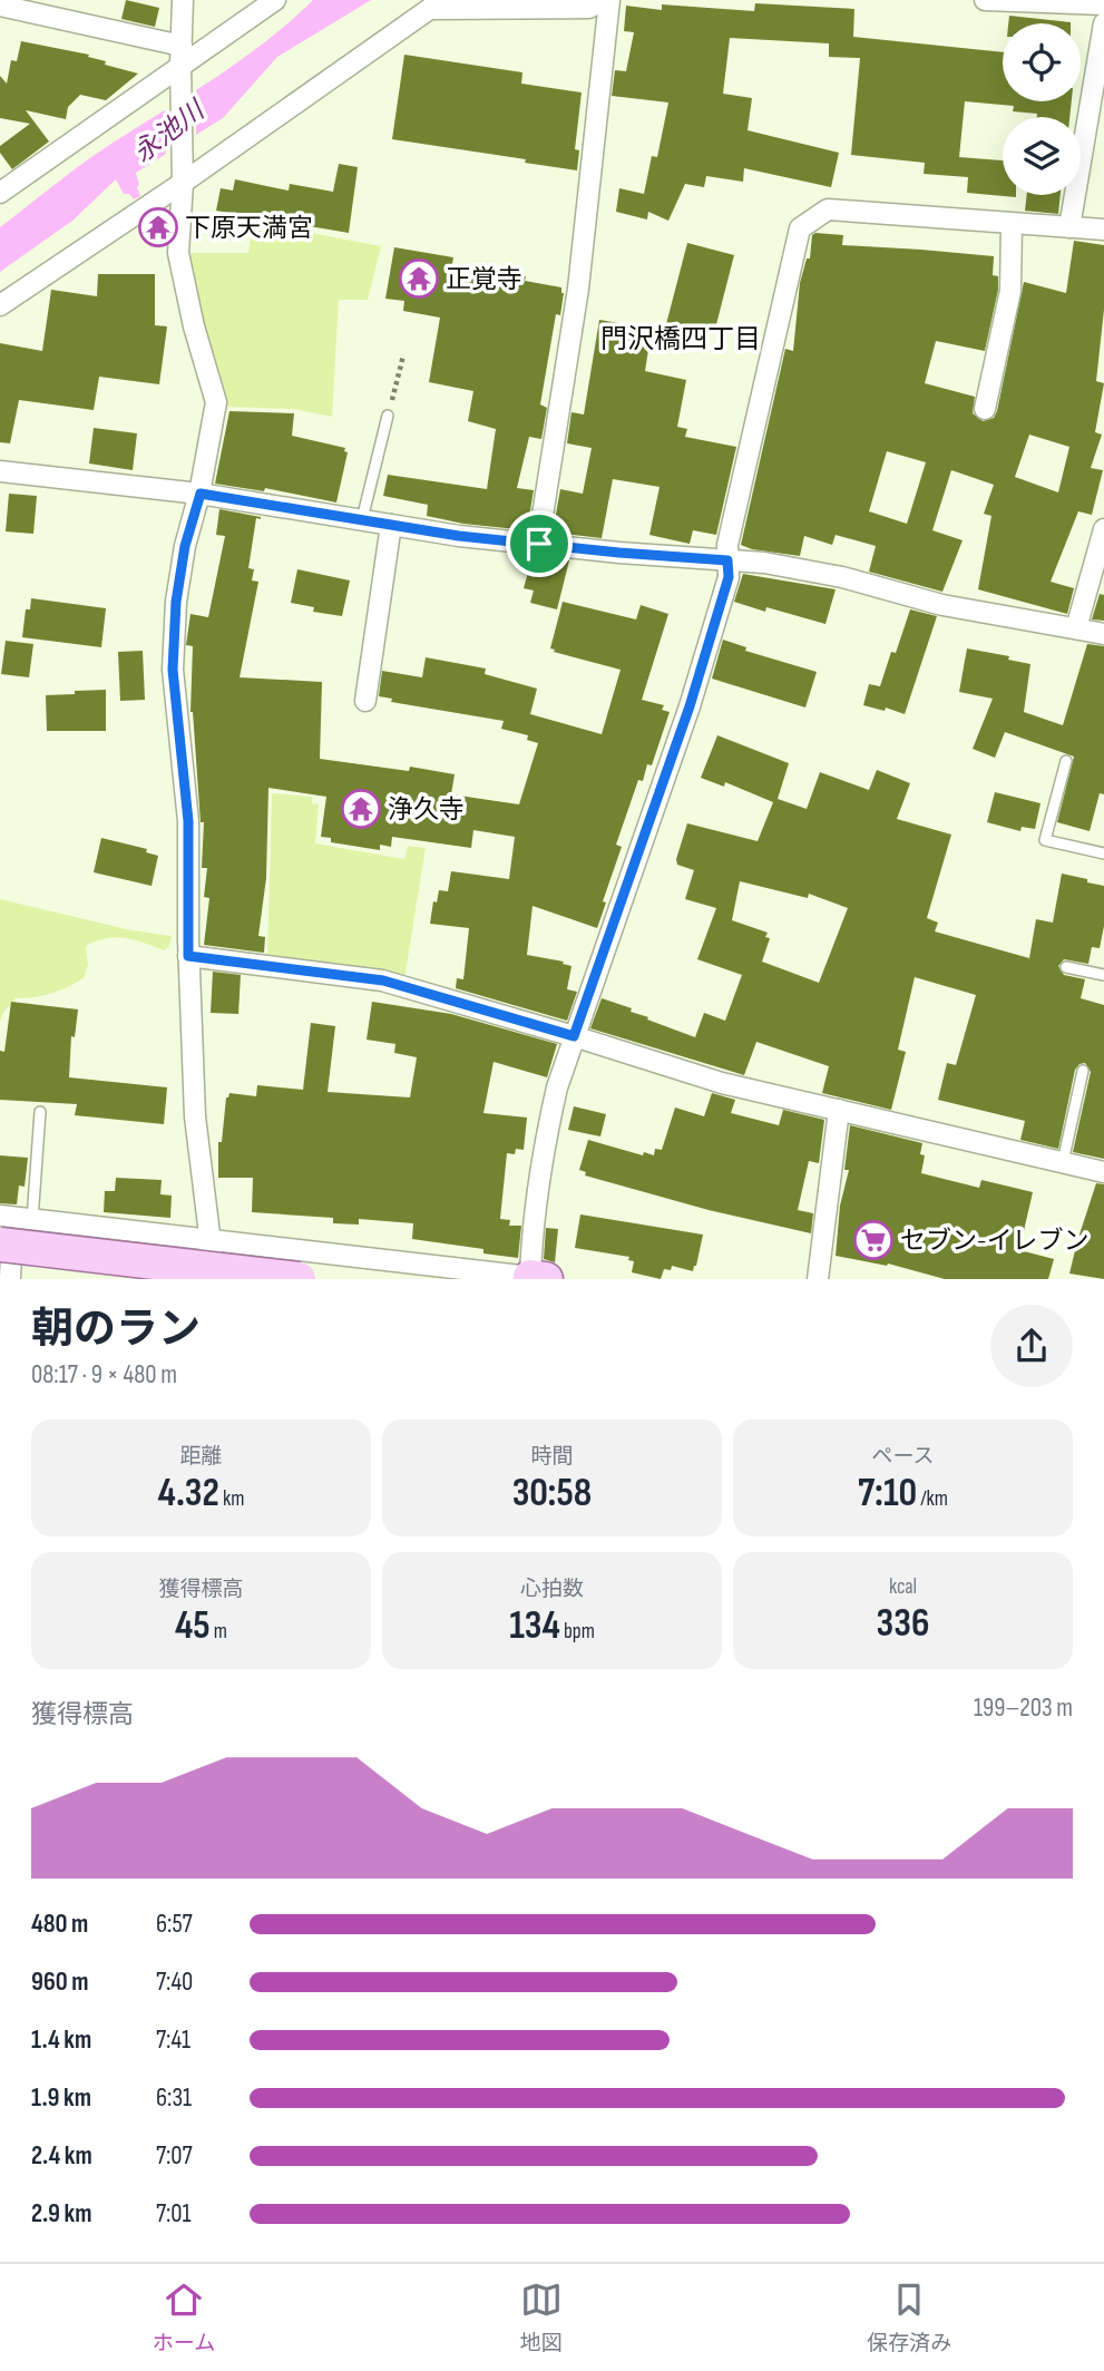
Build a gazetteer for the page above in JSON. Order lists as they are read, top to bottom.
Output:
{
  "districts": ["門沢橋四丁目"],
  "water": ["永池川"],
  "places": {
    "temple": ["下原天満宮", "正覚寺", "浄久寺"],
    "supermarket": ["セブン-イレブン"]
  },
  "page": {
    "heading": ["朝のラン", "08:17 · 9 × 480 m"],
    "stats": [
      ["距離", "4.32 km"],
      ["時間", "30:58"],
      ["ペース", "7:10 /km"],
      ["獲得標高", "45 m"],
      ["心拍数", "134 bpm"],
      ["kcal", "336"]
    ],
    "chart": ["獲得標高", "199–203 m"],
    "list": [
      {
        "name": "480 m",
        "note": "6:57"
      },
      {
        "name": "960 m",
        "note": "7:40"
      },
      {
        "name": "1.4 km",
        "note": "7:41"
      },
      {
        "name": "1.9 km",
        "note": "6:31"
      },
      {
        "name": "2.4 km",
        "note": "7:07"
      },
      {
        "name": "2.9 km",
        "note": "7:01"
      }
    ],
    "tabs": ["ホーム", "地図", "保存済み"]
  }
}
